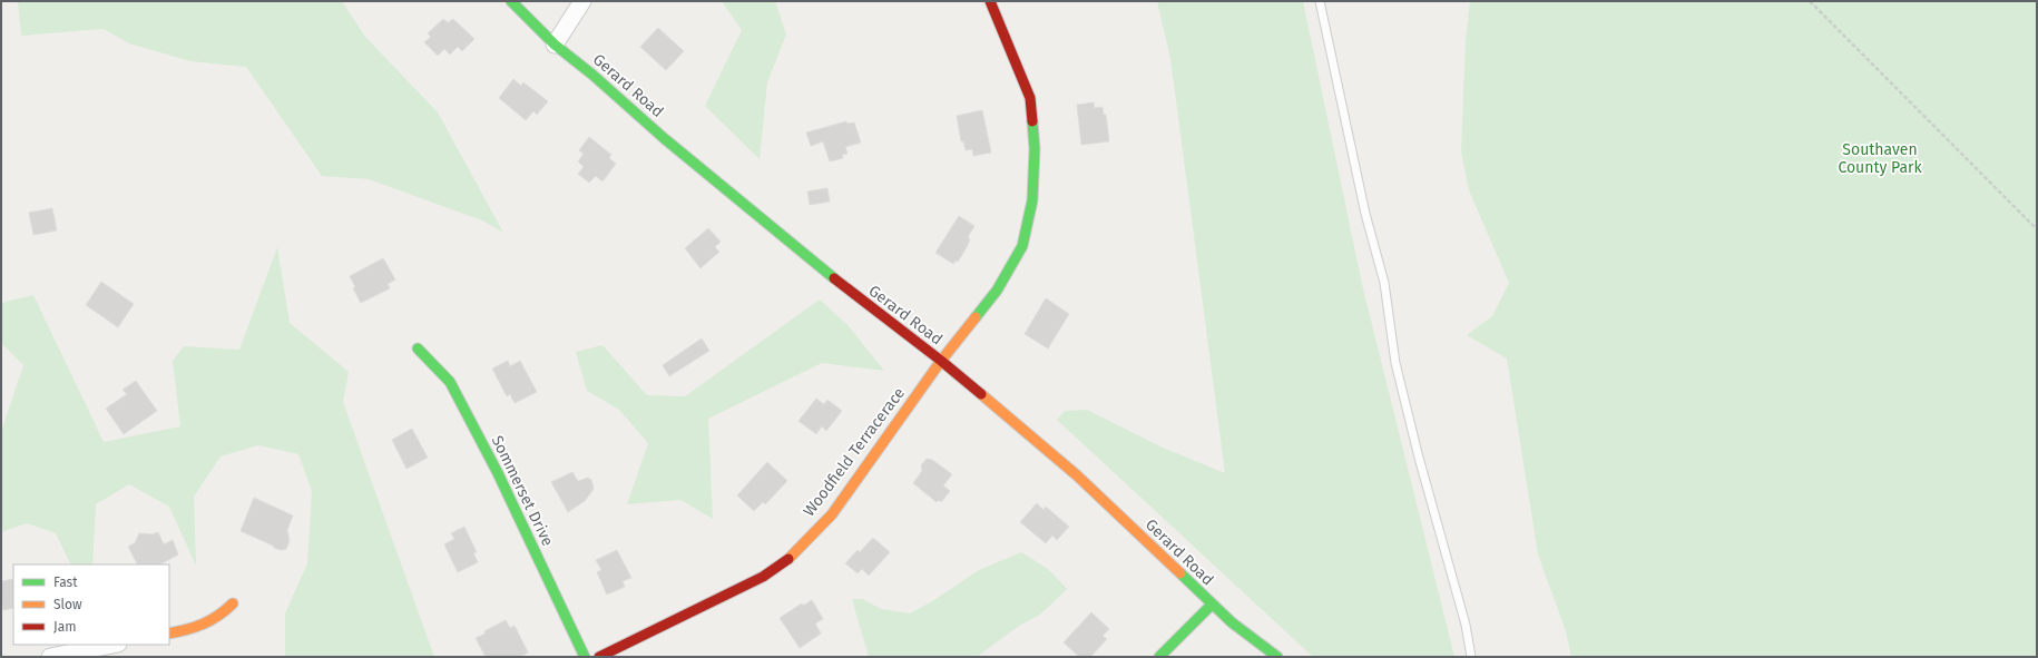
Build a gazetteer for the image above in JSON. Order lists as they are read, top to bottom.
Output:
{
  "streets": {
    "street": ["Gerard Road", "Woodfield Terracerace", "Sommerset Drive"]
  },
  "crossings": [
    ["Gerard Road", "Woodfield Terracerace"]
  ],
  "parks": ["Southaven County Park"],
  "legend": ["Fast", "Slow", "Jam"]
}
